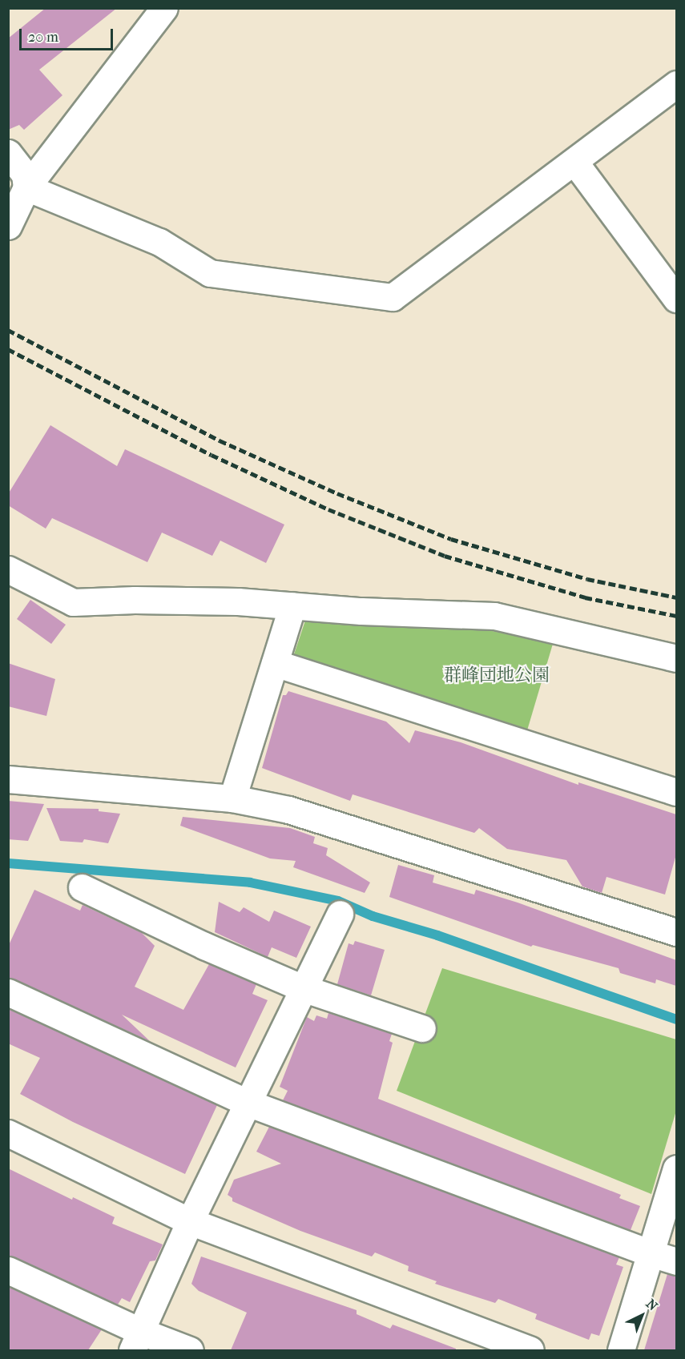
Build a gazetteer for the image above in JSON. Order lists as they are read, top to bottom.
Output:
{
  "parks": ["群峰団地公園"],
  "scale_bar": "20 m",
  "north": "top right"
}
